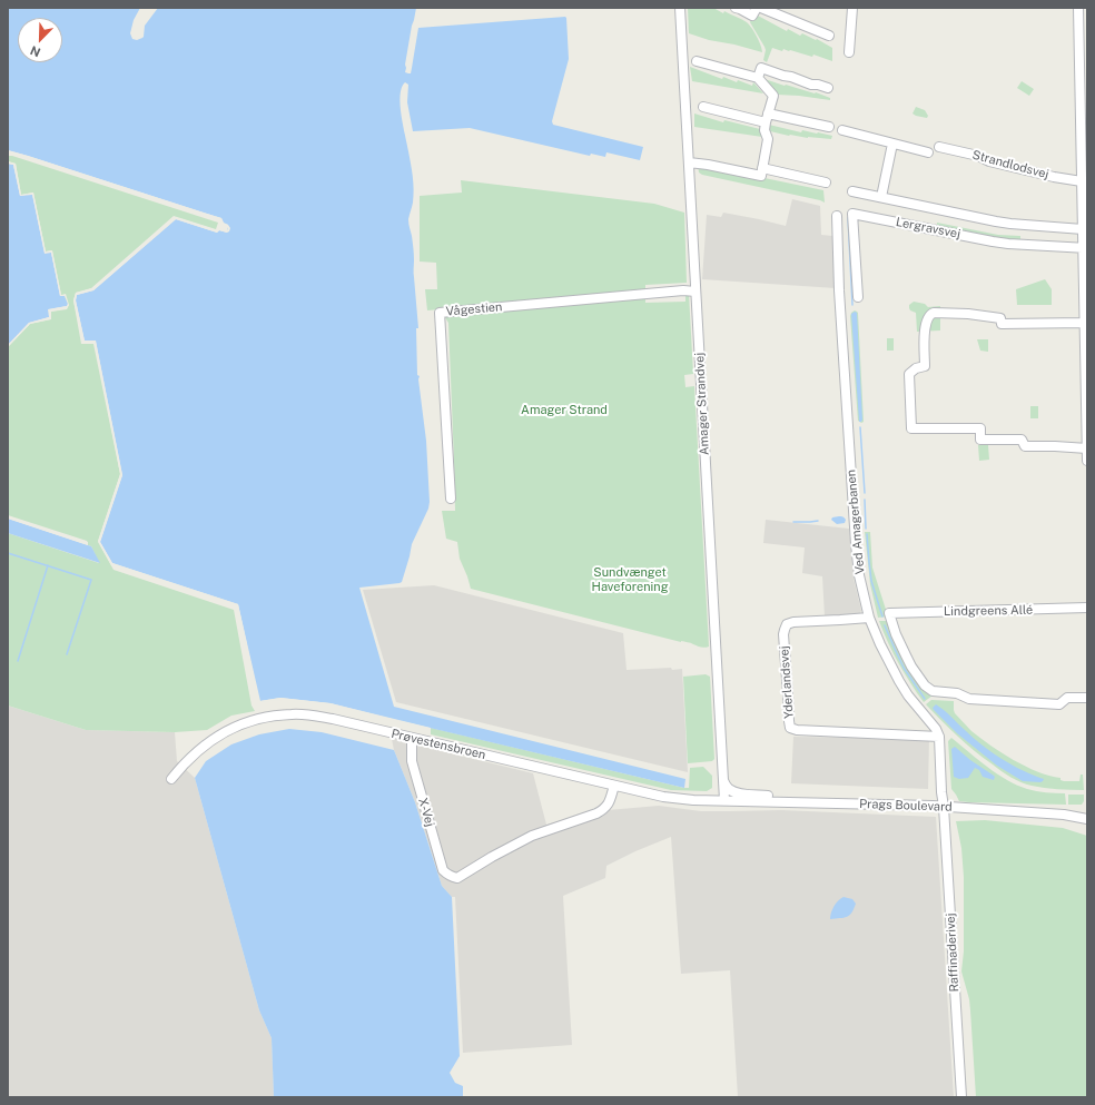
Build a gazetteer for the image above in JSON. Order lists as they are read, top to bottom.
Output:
{
  "streets": {
    "street": [
      "Strandlodsvej",
      "Lergravsvej",
      "Vågestien",
      "Amager Strandvej",
      "Ved Amagerbanen",
      "Lindgreens Allé",
      "Yderlandsvej",
      "Prøvestensbroen",
      "Prags Boulevard",
      "X-Vej",
      "Raffinaderivej"
    ]
  },
  "crossings": [
    ["Vågestien", "Amager Strandvej"],
    ["Amager Strandvej", "Prøvestensbroen"],
    ["Amager Strandvej", "Prags Boulevard"],
    ["Ved Amagerbanen", "Yderlandsvej"],
    ["Prøvestensbroen", "Prags Boulevard"],
    ["Prøvestensbroen", "X-Vej"],
    ["Prags Boulevard", "Raffinaderivej"]
  ],
  "parks": ["Amager Strand", "Sundvænget Haveforening"],
  "north": "bottom left"
}
